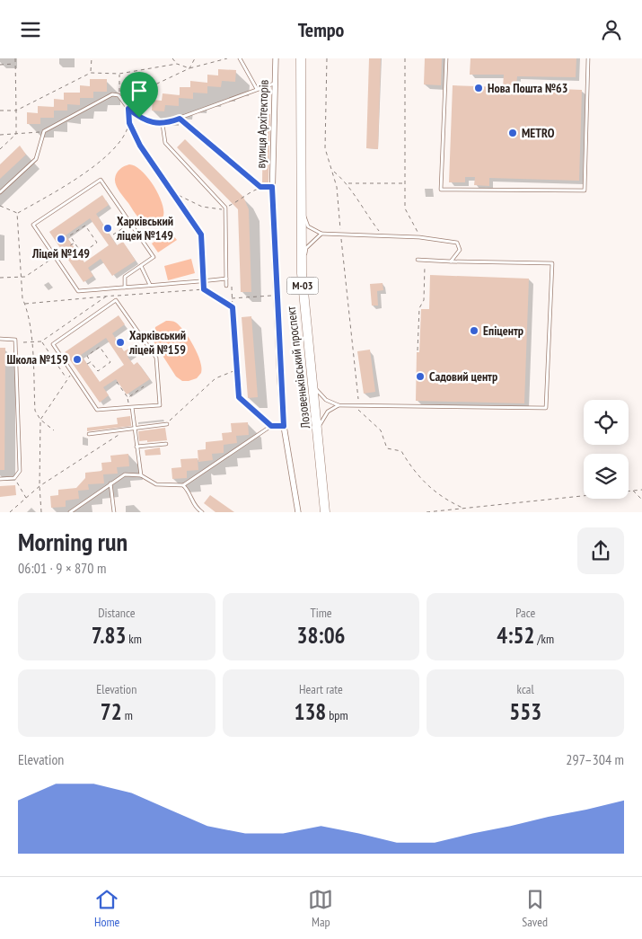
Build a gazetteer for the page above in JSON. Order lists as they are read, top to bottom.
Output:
{
  "streets": {
    "highway": ["М-03", "Лозовеньківський проспект"],
    "street": ["вулиця Архітекторів"]
  },
  "places": [
    "Нова Пошта №63",
    "METRO",
    "Харківський ліцей №149",
    "Ліцей №149",
    "Епіцентр",
    "Харківський ліцей №159",
    "Школа №159",
    "Садовий центр"
  ],
  "page": {
    "header": "Tempo",
    "heading": ["Morning run", "06:01 · 9 × 870 m"],
    "stats": [
      ["Distance", "7.83 km"],
      ["Time", "38:06"],
      ["Pace", "4:52 /km"],
      ["Elevation", "72 m"],
      ["Heart rate", "138 bpm"],
      ["kcal", "553"]
    ],
    "chart": ["Elevation", "297–304 m"],
    "tabs": ["Home", "Map", "Saved"]
  }
}
